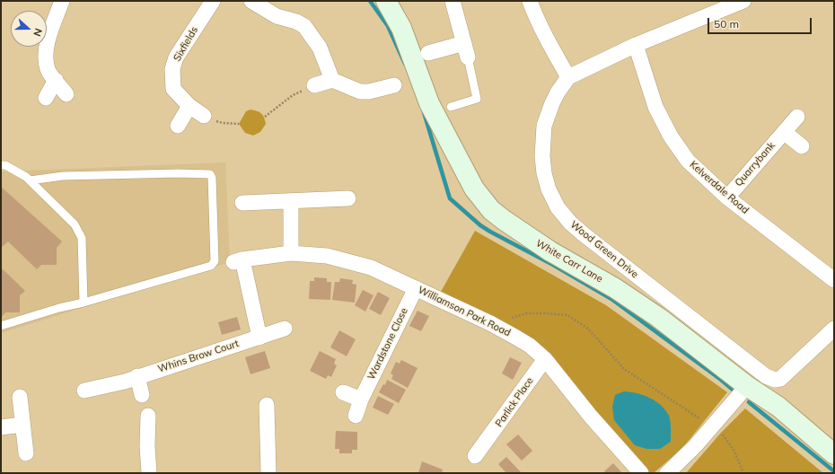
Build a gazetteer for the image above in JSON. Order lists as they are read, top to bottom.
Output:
{
  "streets": {
    "street": [
      "Sixfields",
      "Quarrybank",
      "Kelverdale Road",
      "Wood Green Drive",
      "White Carr Lane",
      "Williamson Park Road",
      "Wardstone Close",
      "Whins Brow Court",
      "Parlick Place"
    ]
  },
  "crossings": [
    ["Quarrybank", "Kelverdale Road"],
    ["Williamson Park Road", "Wardstone Close"],
    ["Williamson Park Road", "Whins Brow Court"],
    ["Williamson Park Road", "Parlick Place"]
  ],
  "scale_bar": "50 m",
  "north": "right"
}
